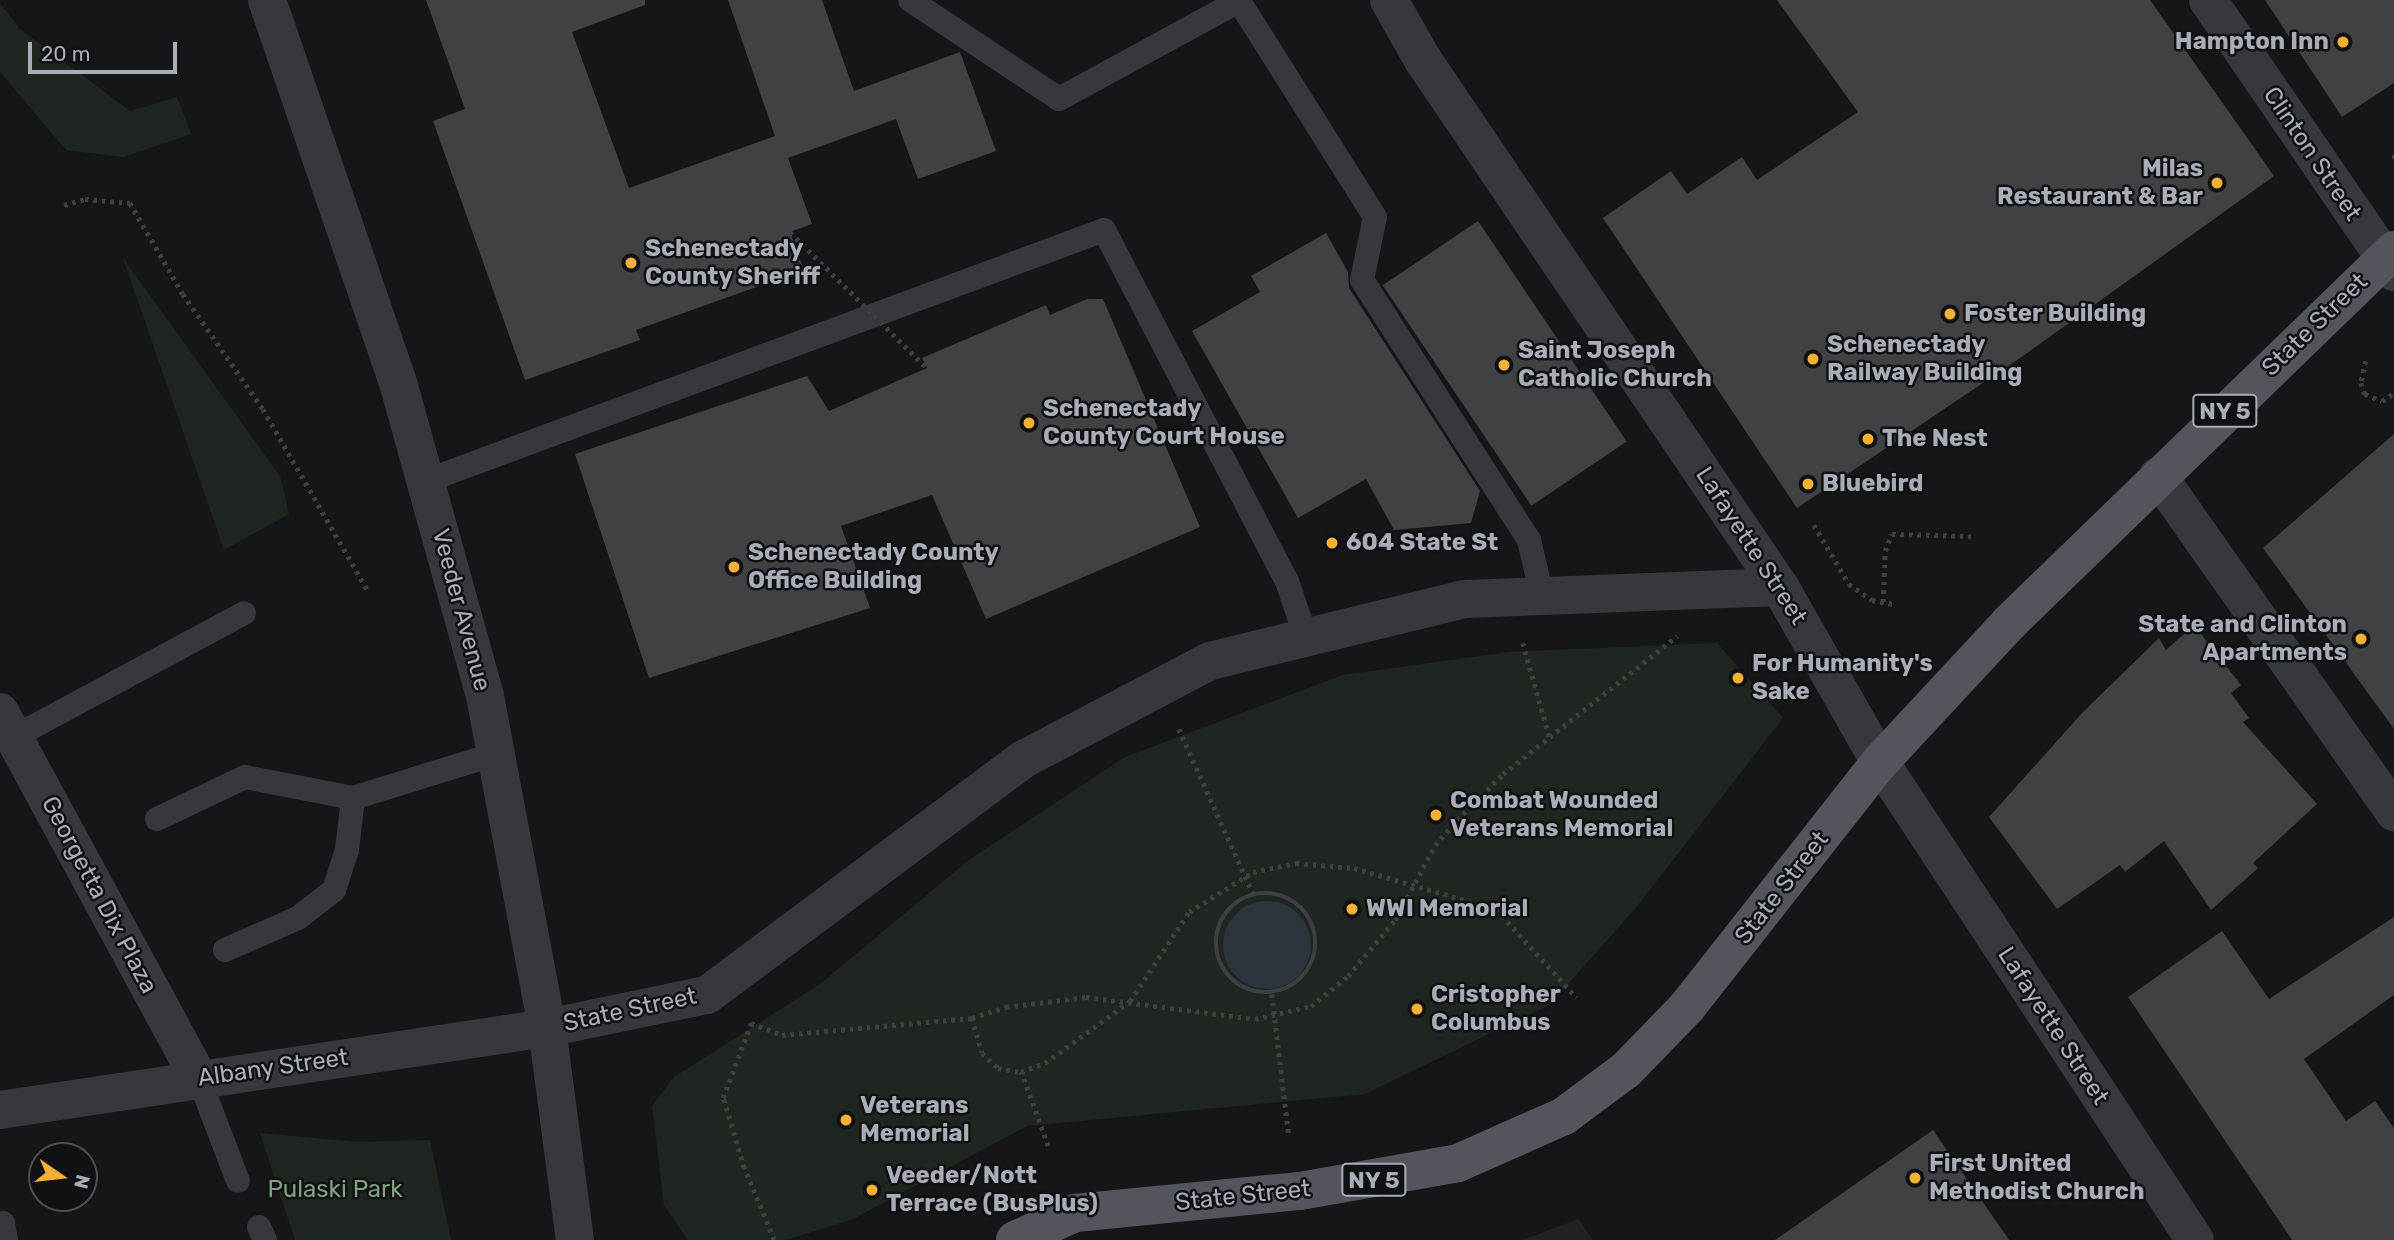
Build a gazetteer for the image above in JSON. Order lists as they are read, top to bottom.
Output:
{
  "streets": {
    "main road": ["State Street", "NY 5"],
    "street": [
      "Clinton Street",
      "Lafayette Street",
      "Veeder Avenue",
      "Georgetta Dix Plaza",
      "Albany Street"
    ]
  },
  "crossings": [
    ["Clinton Street", "State Street"],
    ["State Street", "Lafayette Street"],
    ["State Street", "Veeder Avenue"],
    ["State Street", "Albany Street"],
    ["Veeder Avenue", "Albany Street"],
    ["Georgetta Dix Plaza", "Albany Street"]
  ],
  "parks": ["Pulaski Park"],
  "places": [
    "Hampton Inn",
    "Milas Restaurant & Bar",
    "Schenectady County Sheriff",
    "Foster Building",
    "Schenectady Railway Building",
    "Saint Joseph Catholic Church",
    "Schenectady County Court House",
    "The Nest",
    "Bluebird",
    "604 State St",
    "Schenectady County Office Building",
    "State and Clinton Apartments",
    "For Humanity's Sake",
    "Combat Wounded Veterans Memorial",
    "WWI Memorial",
    "Cristopher Columbus",
    "Veterans Memorial",
    "First United Methodist Church",
    "Veeder/Nott Terrace (BusPlus)"
  ],
  "scale_bar": "20 m",
  "north": "right"
}
